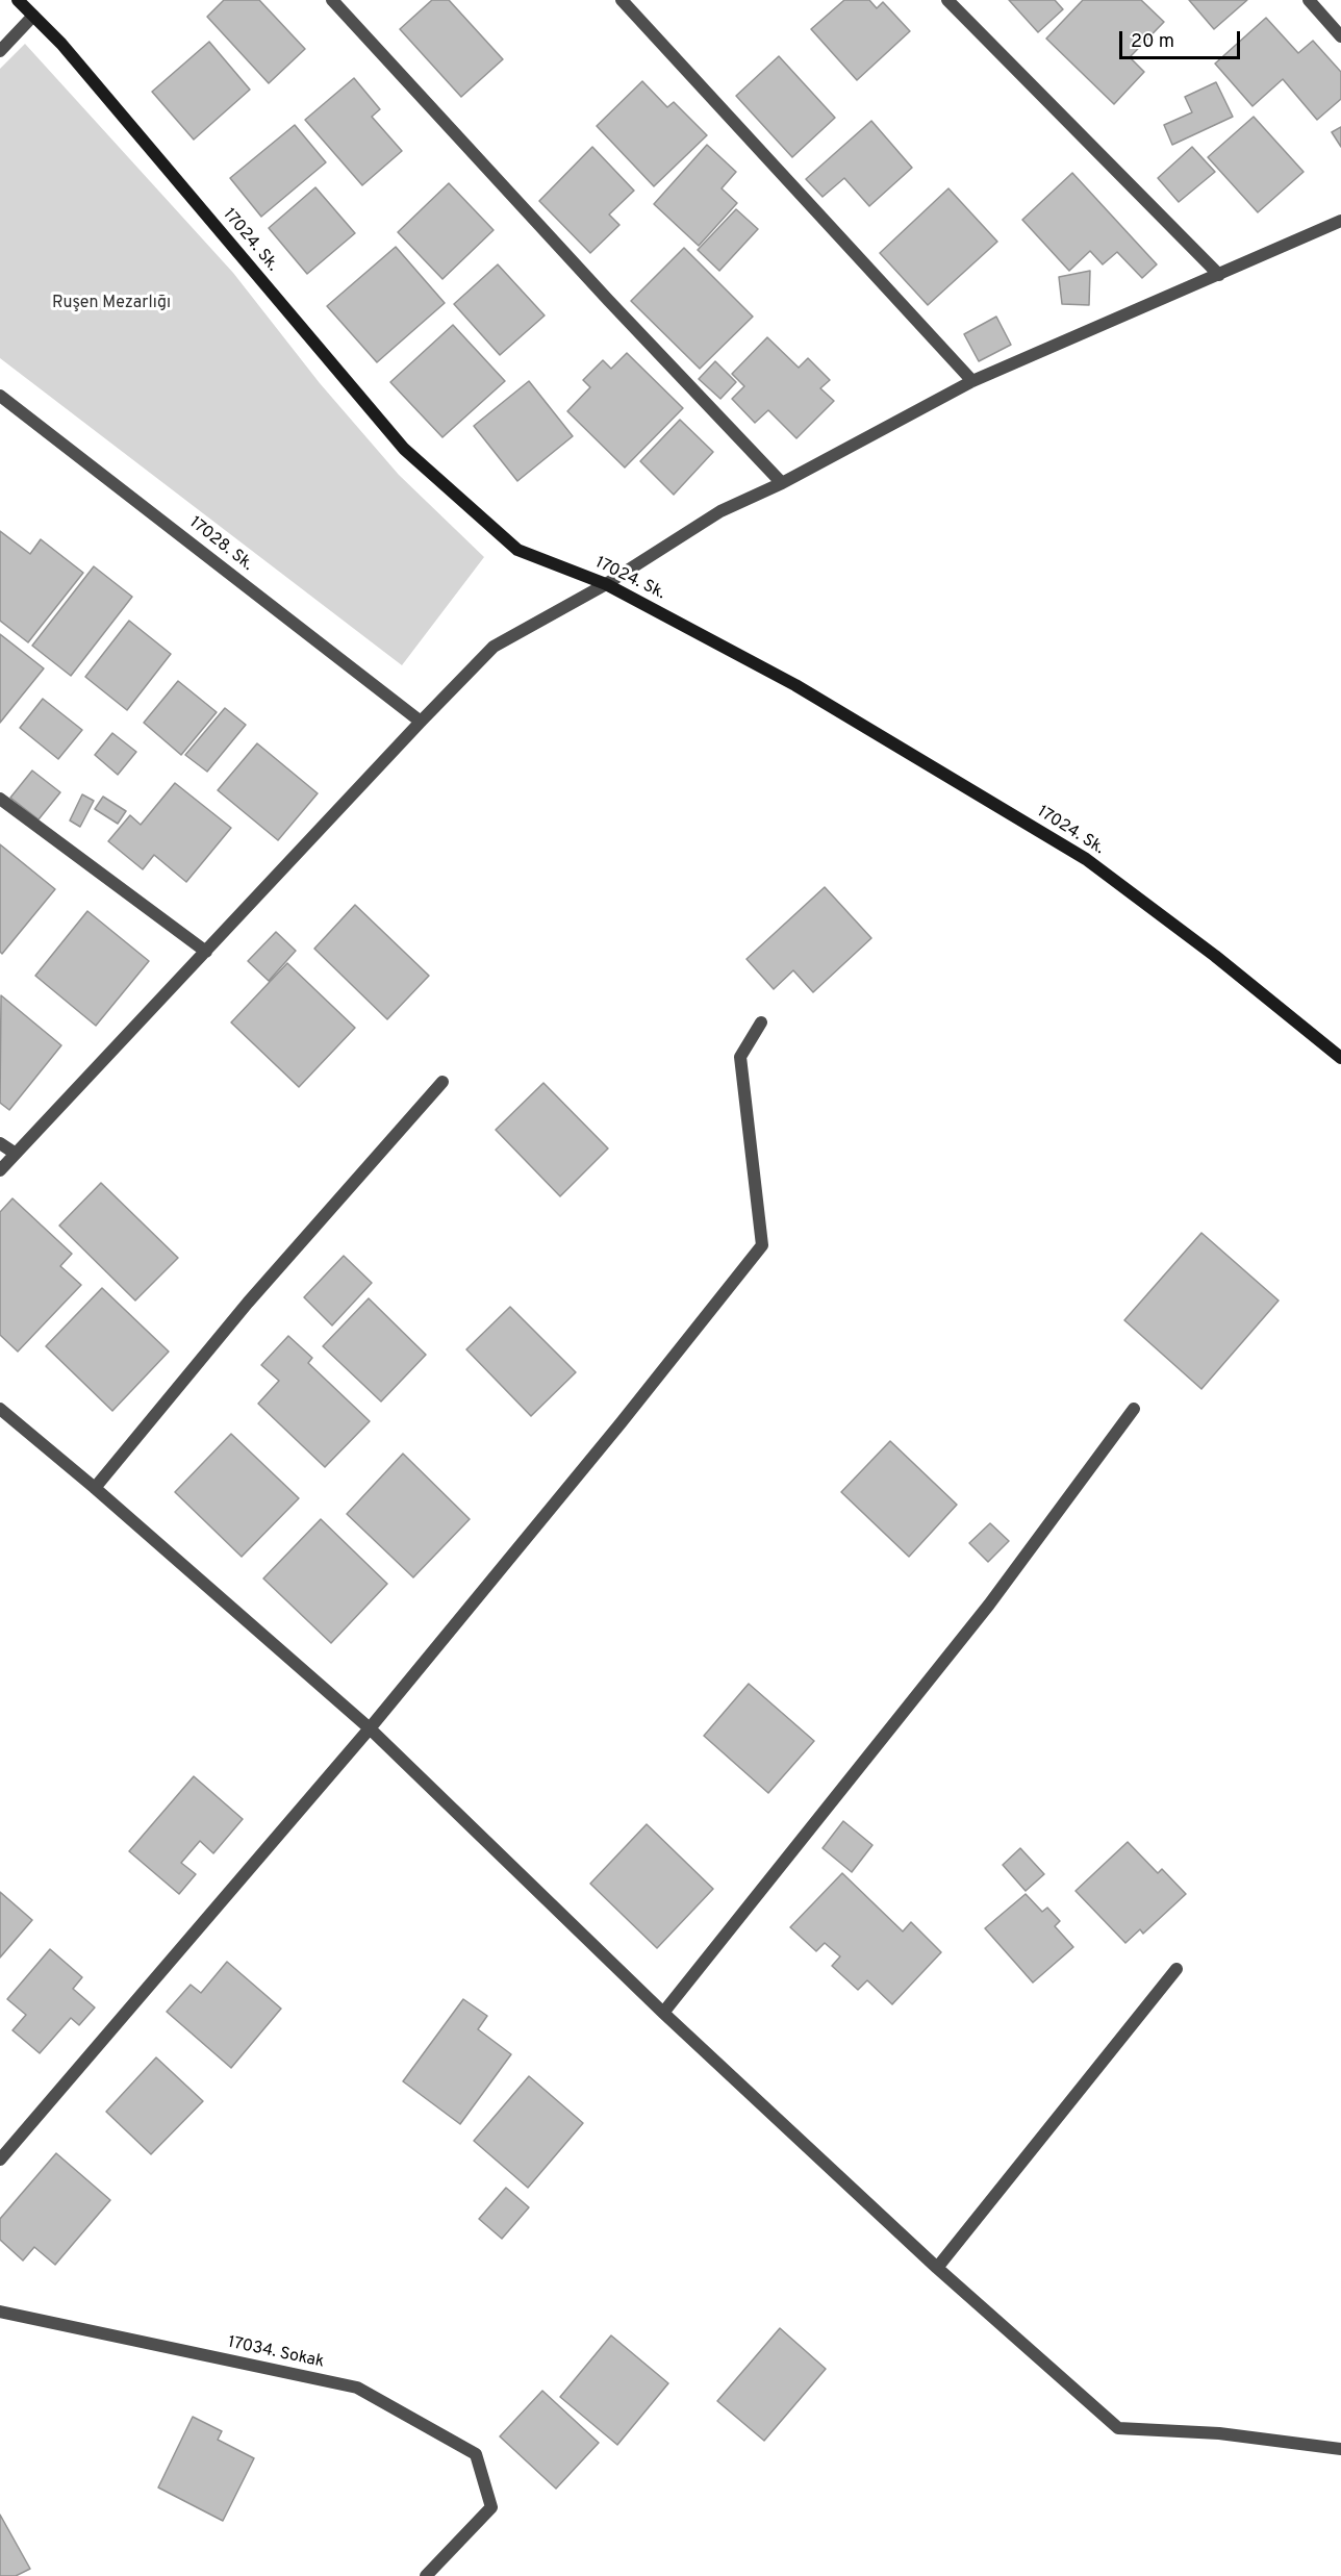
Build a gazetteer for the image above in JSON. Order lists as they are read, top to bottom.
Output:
{
  "streets": {
    "street": ["17024. Sk.", "17028. Sk.", "17034. Sokak"]
  },
  "parks": ["Ruşen Mezarlığı"],
  "scale_bar": "20 m"
}
